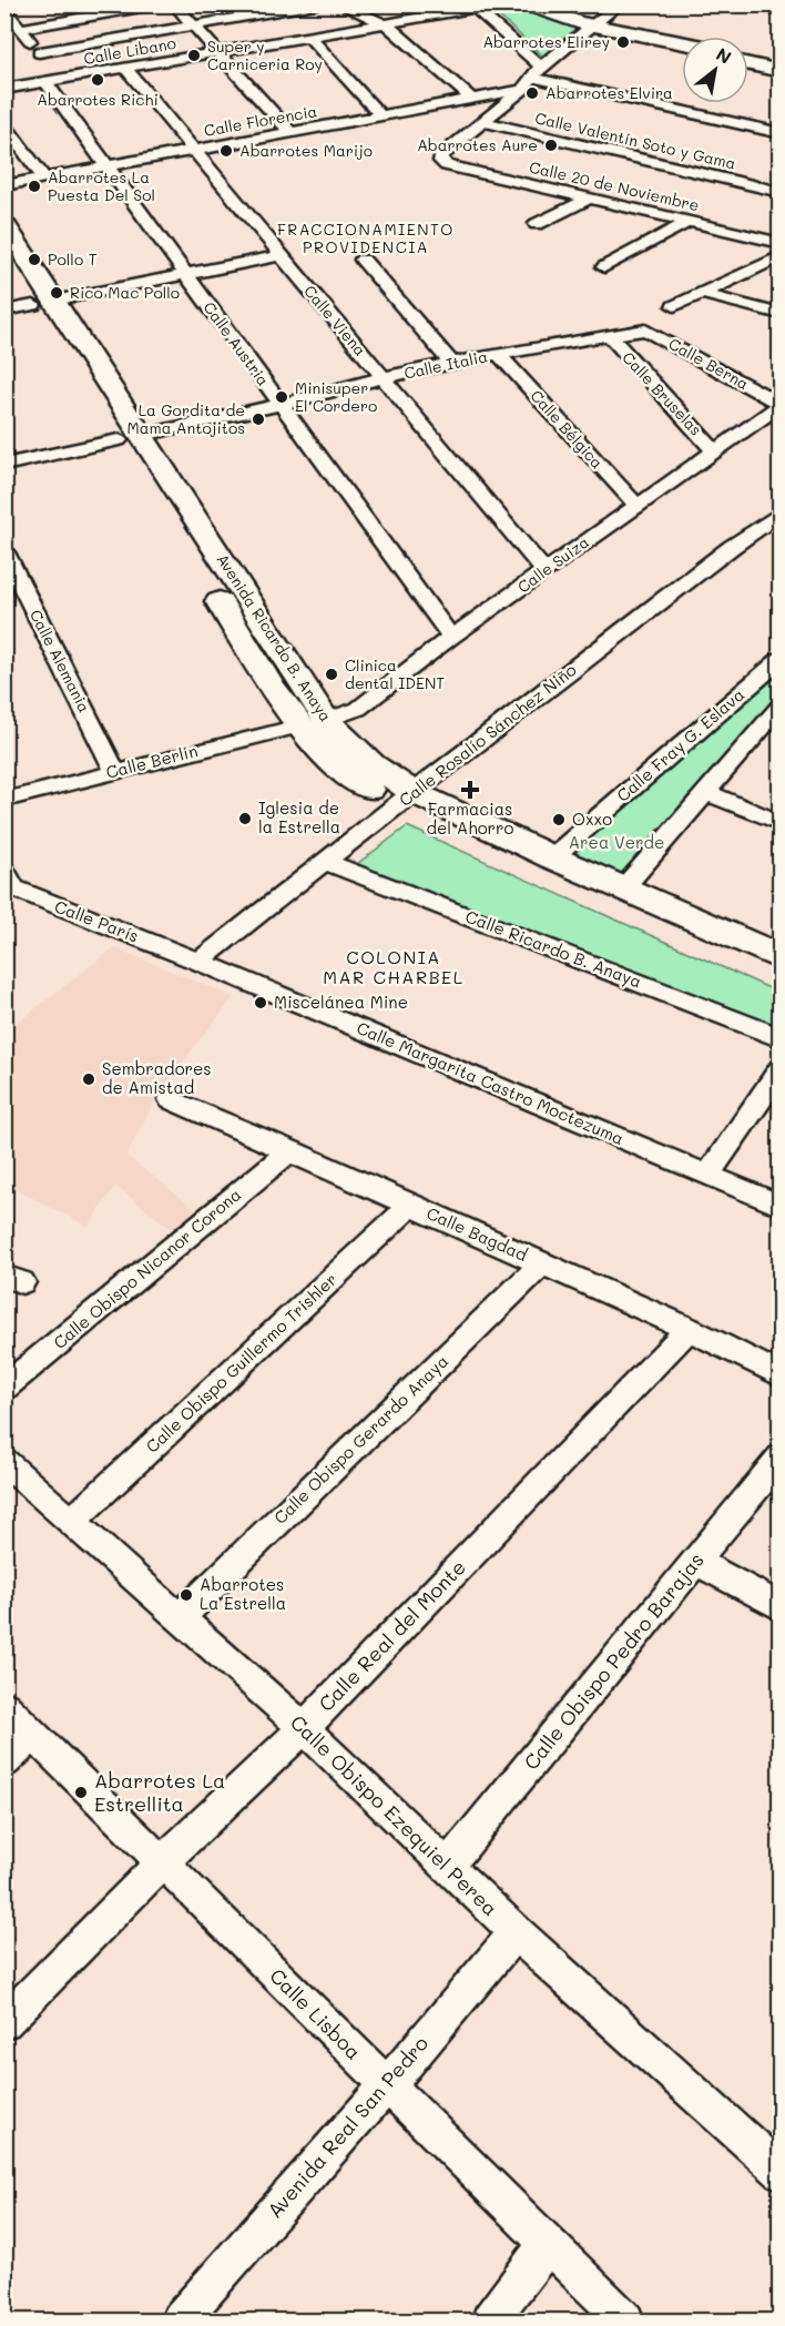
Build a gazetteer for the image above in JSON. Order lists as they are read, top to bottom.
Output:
{
  "streets": {
    "main road": ["Avenida Ricardo B. Anaya"],
    "street": [
      "Calle Libano",
      "Calle Florencia",
      "Calle Valentín Soto y Gama",
      "Calle 20 de Noviembre",
      "Calle Viena",
      "Calle Austria",
      "Calle Berna",
      "Calle Italia",
      "Calle Bruselas",
      "Calle Bélgica",
      "Calle Suiza",
      "Calle Alemania",
      "Calle Rosalío Sánchez Niño",
      "Calle Fray G. Eslava",
      "Calle Berlín",
      "Calle París",
      "Calle Ricardo B. Anaya",
      "Calle Margarita Castro Moctezuma",
      "Calle Bagdad",
      "Calle Obispo Nicanor Corona",
      "Calle Obispo Guillermo Trishler",
      "Calle Obispo Gerardo Anaya",
      "Calle Real del Monte",
      "Calle Obispo Pedro Barajas",
      "Calle Obispo Ezequiel Perea",
      "Calle Lisboa",
      "Avenida Real San Pedro"
    ]
  },
  "crossings": [
    ["Calle Libano", "Calle Viena"],
    ["Calle Libano", "Calle Austria"],
    ["Calle Florencia", "Calle Viena"],
    ["Calle Florencia", "Calle Austria"],
    ["Calle Valentín Soto y Gama", "Calle 20 de Noviembre"],
    ["Calle Viena", "Calle Italia"],
    ["Calle Viena", "Calle Suiza"],
    ["Calle Austria", "Calle Italia"],
    ["Calle Austria", "Calle Suiza"],
    ["Calle Berna", "Calle Italia"],
    ["Calle Berna", "Calle Suiza"],
    ["Calle Italia", "Calle Bruselas"],
    ["Calle Italia", "Calle Bélgica"],
    ["Calle Italia", "Avenida Ricardo B. Anaya"],
    ["Calle Bruselas", "Calle Suiza"],
    ["Calle Bélgica", "Calle Suiza"],
    ["Calle Suiza", "Avenida Ricardo B. Anaya"],
    ["Calle Suiza", "Calle Berlín"],
    ["Avenida Ricardo B. Anaya", "Calle Rosalío Sánchez Niño"],
    ["Avenida Ricardo B. Anaya", "Calle Fray G. Eslava"],
    ["Avenida Ricardo B. Anaya", "Calle Berlín"],
    ["Calle Alemania", "Calle Berlín"],
    ["Calle Rosalío Sánchez Niño", "Calle París"],
    ["Calle Rosalío Sánchez Niño", "Calle Ricardo B. Anaya"],
    ["Calle Rosalío Sánchez Niño", "Calle Margarita Castro Moctezuma"],
    ["Calle París", "Calle Margarita Castro Moctezuma"],
    ["Calle Bagdad", "Calle Obispo Nicanor Corona"],
    ["Calle Bagdad", "Calle Obispo Guillermo Trishler"],
    ["Calle Bagdad", "Calle Obispo Gerardo Anaya"],
    ["Calle Bagdad", "Calle Real del Monte"],
    ["Calle Obispo Guillermo Trishler", "Calle Obispo Ezequiel Perea"],
    ["Calle Obispo Gerardo Anaya", "Calle Obispo Ezequiel Perea"],
    ["Calle Real del Monte", "Calle Obispo Ezequiel Perea"],
    ["Calle Real del Monte", "Calle Lisboa"],
    ["Calle Obispo Pedro Barajas", "Calle Obispo Ezequiel Perea"],
    ["Calle Obispo Ezequiel Perea", "Avenida Real San Pedro"],
    ["Calle Lisboa", "Avenida Real San Pedro"]
  ],
  "districts": ["FRACCIONAMIENTO PROVIDENCIA", "COLONIA MAR CHARBEL"],
  "parks": ["Area Verde"],
  "places": {
    "other": [
      "Abarrotes Elirey",
      "Super y Carniceria Roy",
      "Abarrotes Richi",
      "Abarrotes Elvira",
      "Abarrotes Aure",
      "Abarrotes Marijo",
      "Abarrotes La Puesta Del Sol",
      "Pollo T",
      "Rico Mac Pollo",
      "Minisuper El Cordero",
      "La Gordita de Mama Antojitos",
      "Clinica dental IDENT",
      "Iglesia de la Estrella",
      "Oxxo",
      "Miscelánea Mine",
      "Sembradores de Amistad",
      "Abarrotes La Estrella",
      "Abarrotes La Estrellita"
    ],
    "health": ["Farmacias del Ahorro"]
  },
  "north": "top right"
}
